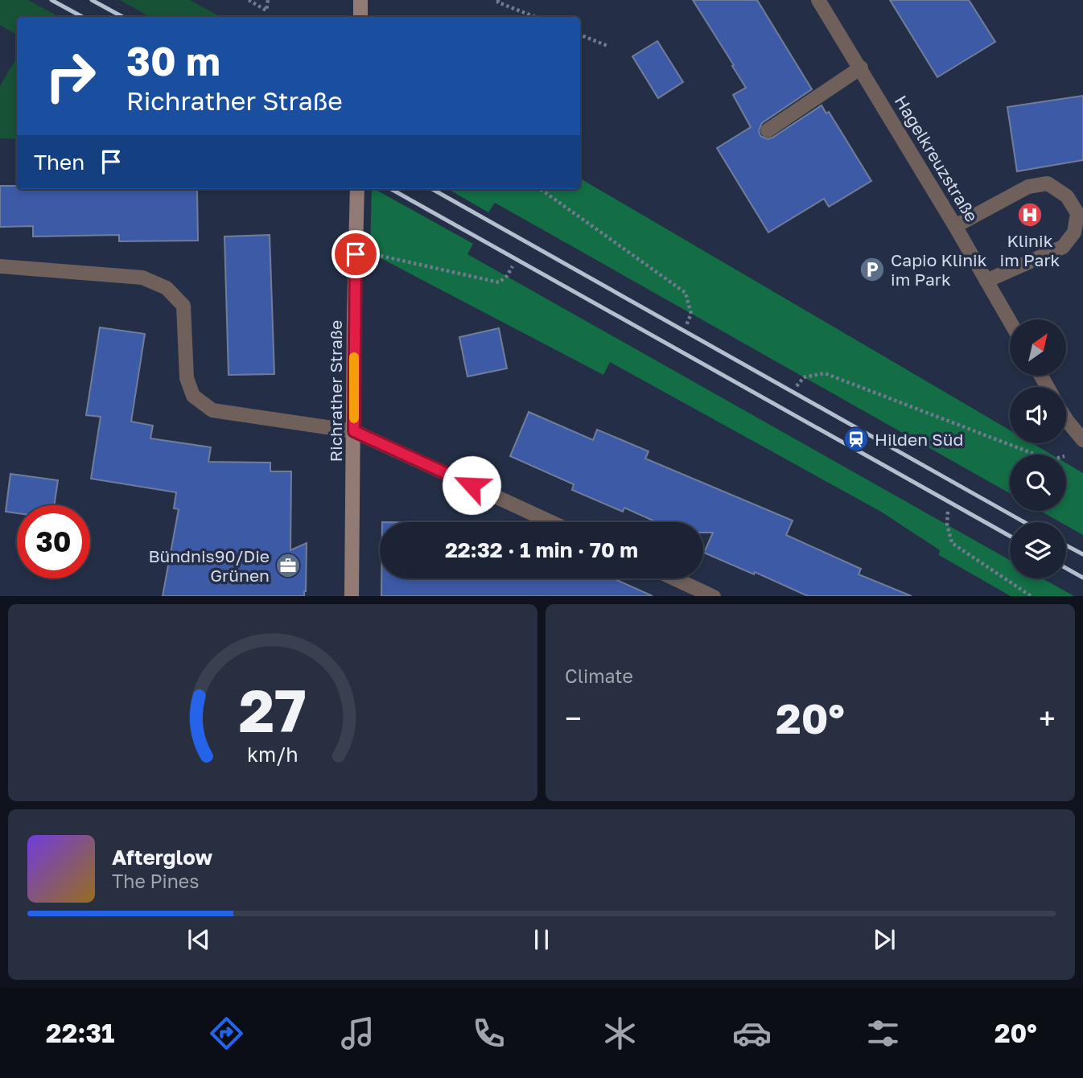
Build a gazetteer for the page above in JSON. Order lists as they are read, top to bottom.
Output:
{
  "streets": {
    "main road": ["Richrather Straße"],
    "street": ["Hagelkreuzstraße"]
  },
  "places": {
    "hospital": ["Klinik im Park"],
    "parking": ["Capio Klinik im Park"],
    "station": ["Hilden Süd"],
    "office": ["Bündnis90/Die Grünen"]
  },
  "north": "top right",
  "page": {
    "turn": ["30 m", "Richrather Straße"],
    "then": "Then",
    "limit": "30",
    "trip": "22:32 · 1 min · 70 m",
    "tile": "Climate",
    "heat": ["−", "20°", "+"],
    "song": ["Afterglow", "The Pines"],
    "tabs": ["22:31", "20°"],
    "gauge": ["27", "km/h"]
  }
}
